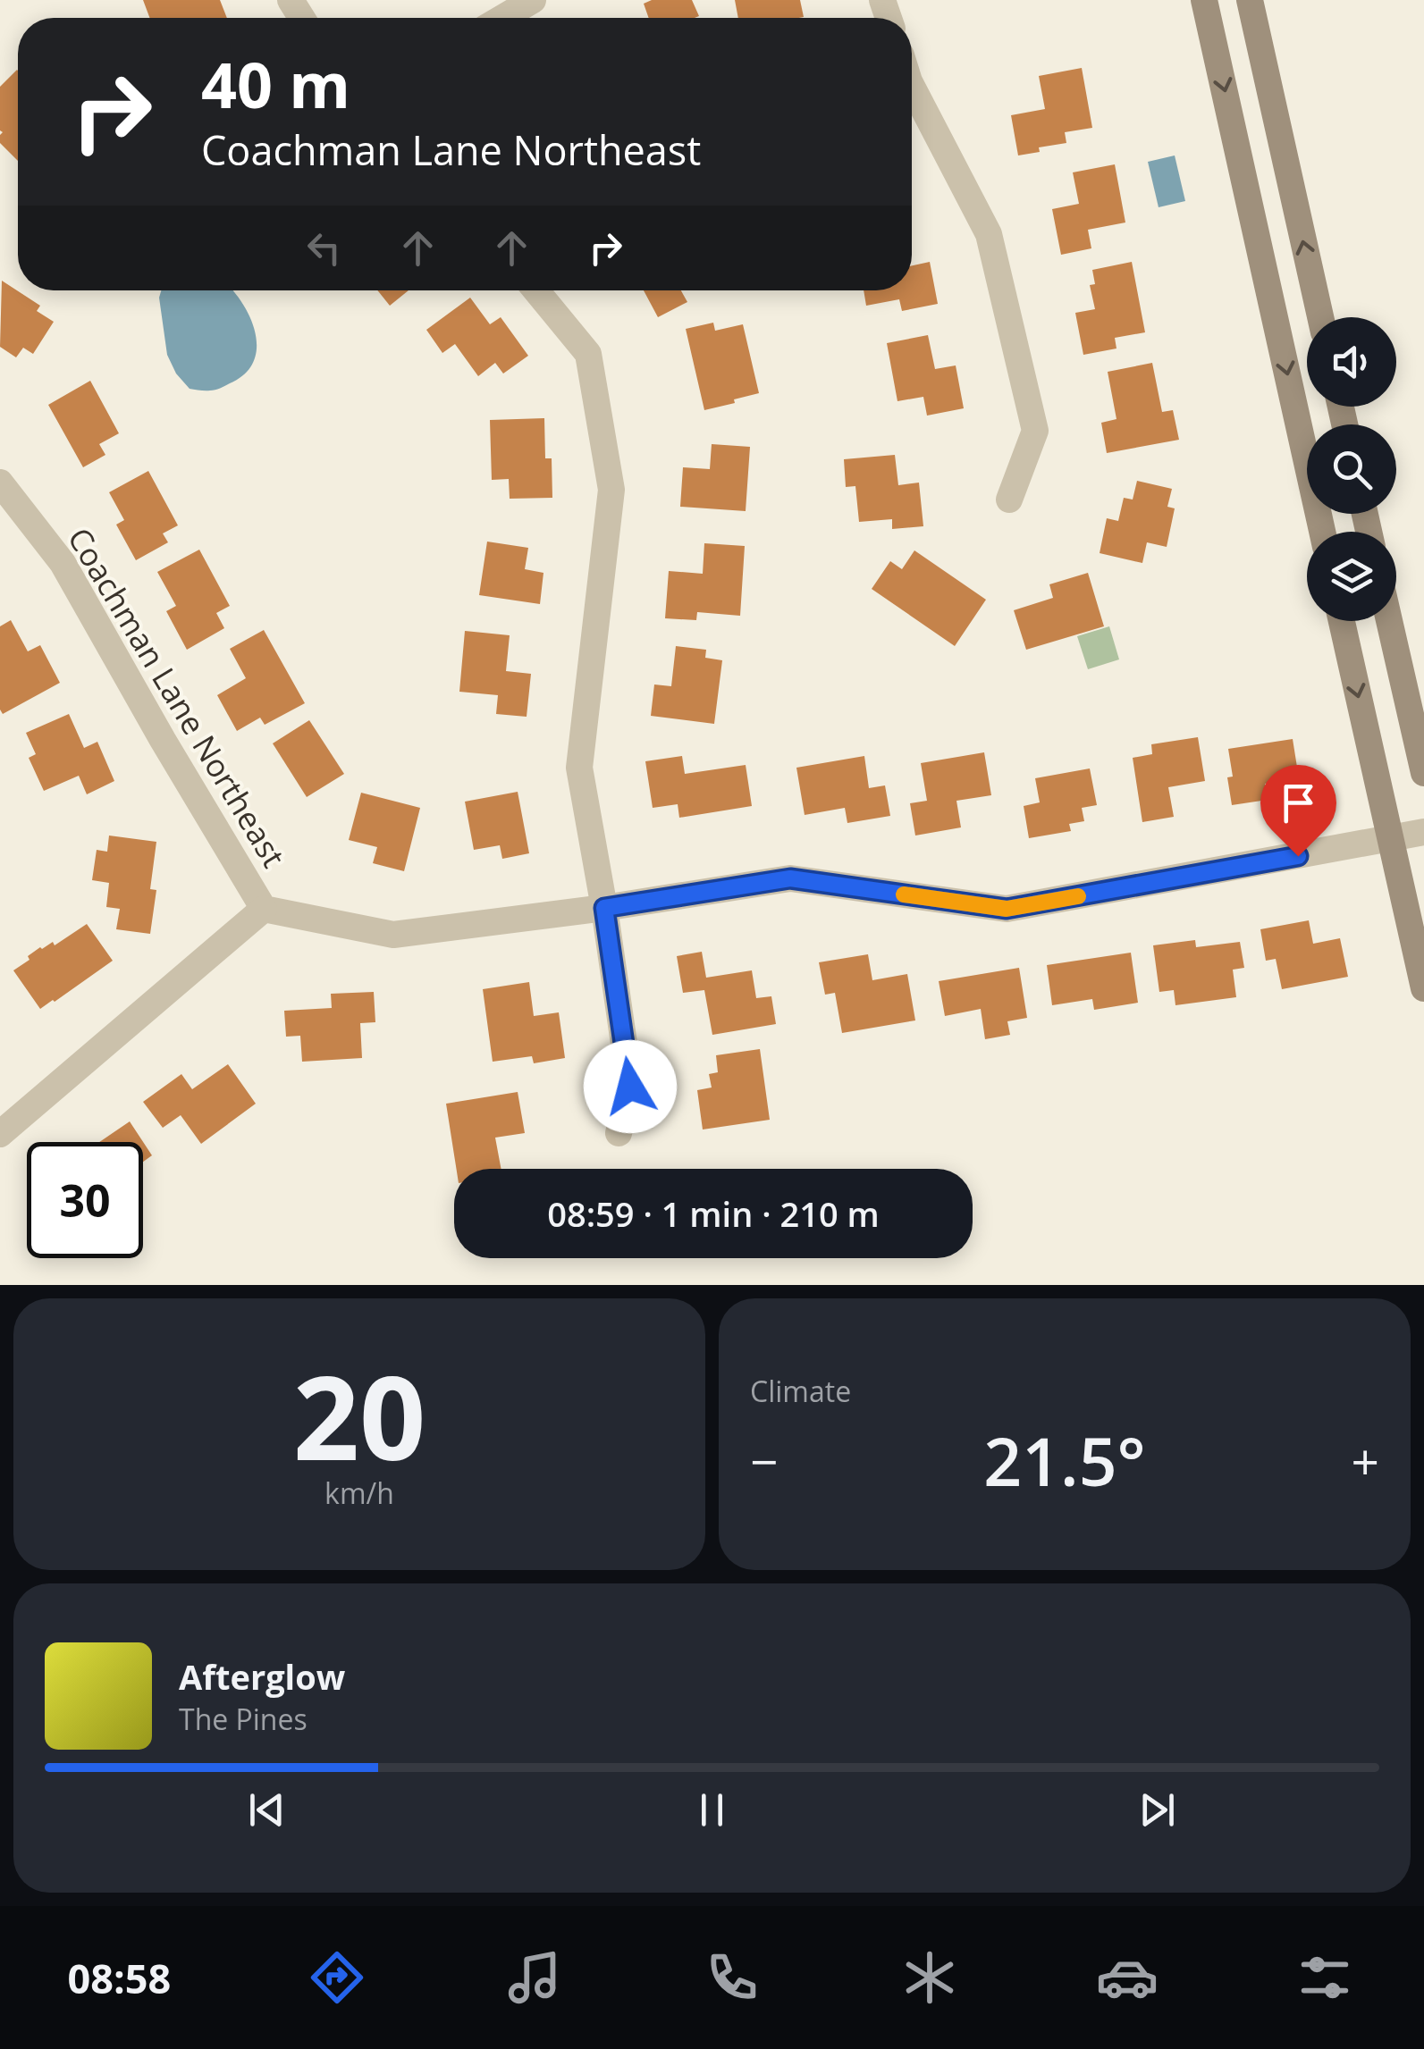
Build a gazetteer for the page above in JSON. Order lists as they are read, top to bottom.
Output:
{
  "streets": {
    "street": ["Coachman Lane Northeast"]
  },
  "page": {
    "turn": ["40 m", "Coachman Lane Northeast"],
    "limit": "30",
    "trip": "08:59 · 1 min · 210 m",
    "tile": [
      ["20", "km/h"],
      "Climate"
    ],
    "heat": ["−", "21.5°", "+"],
    "song": ["Afterglow", "The Pines"],
    "tabs": "08:58"
  }
}
